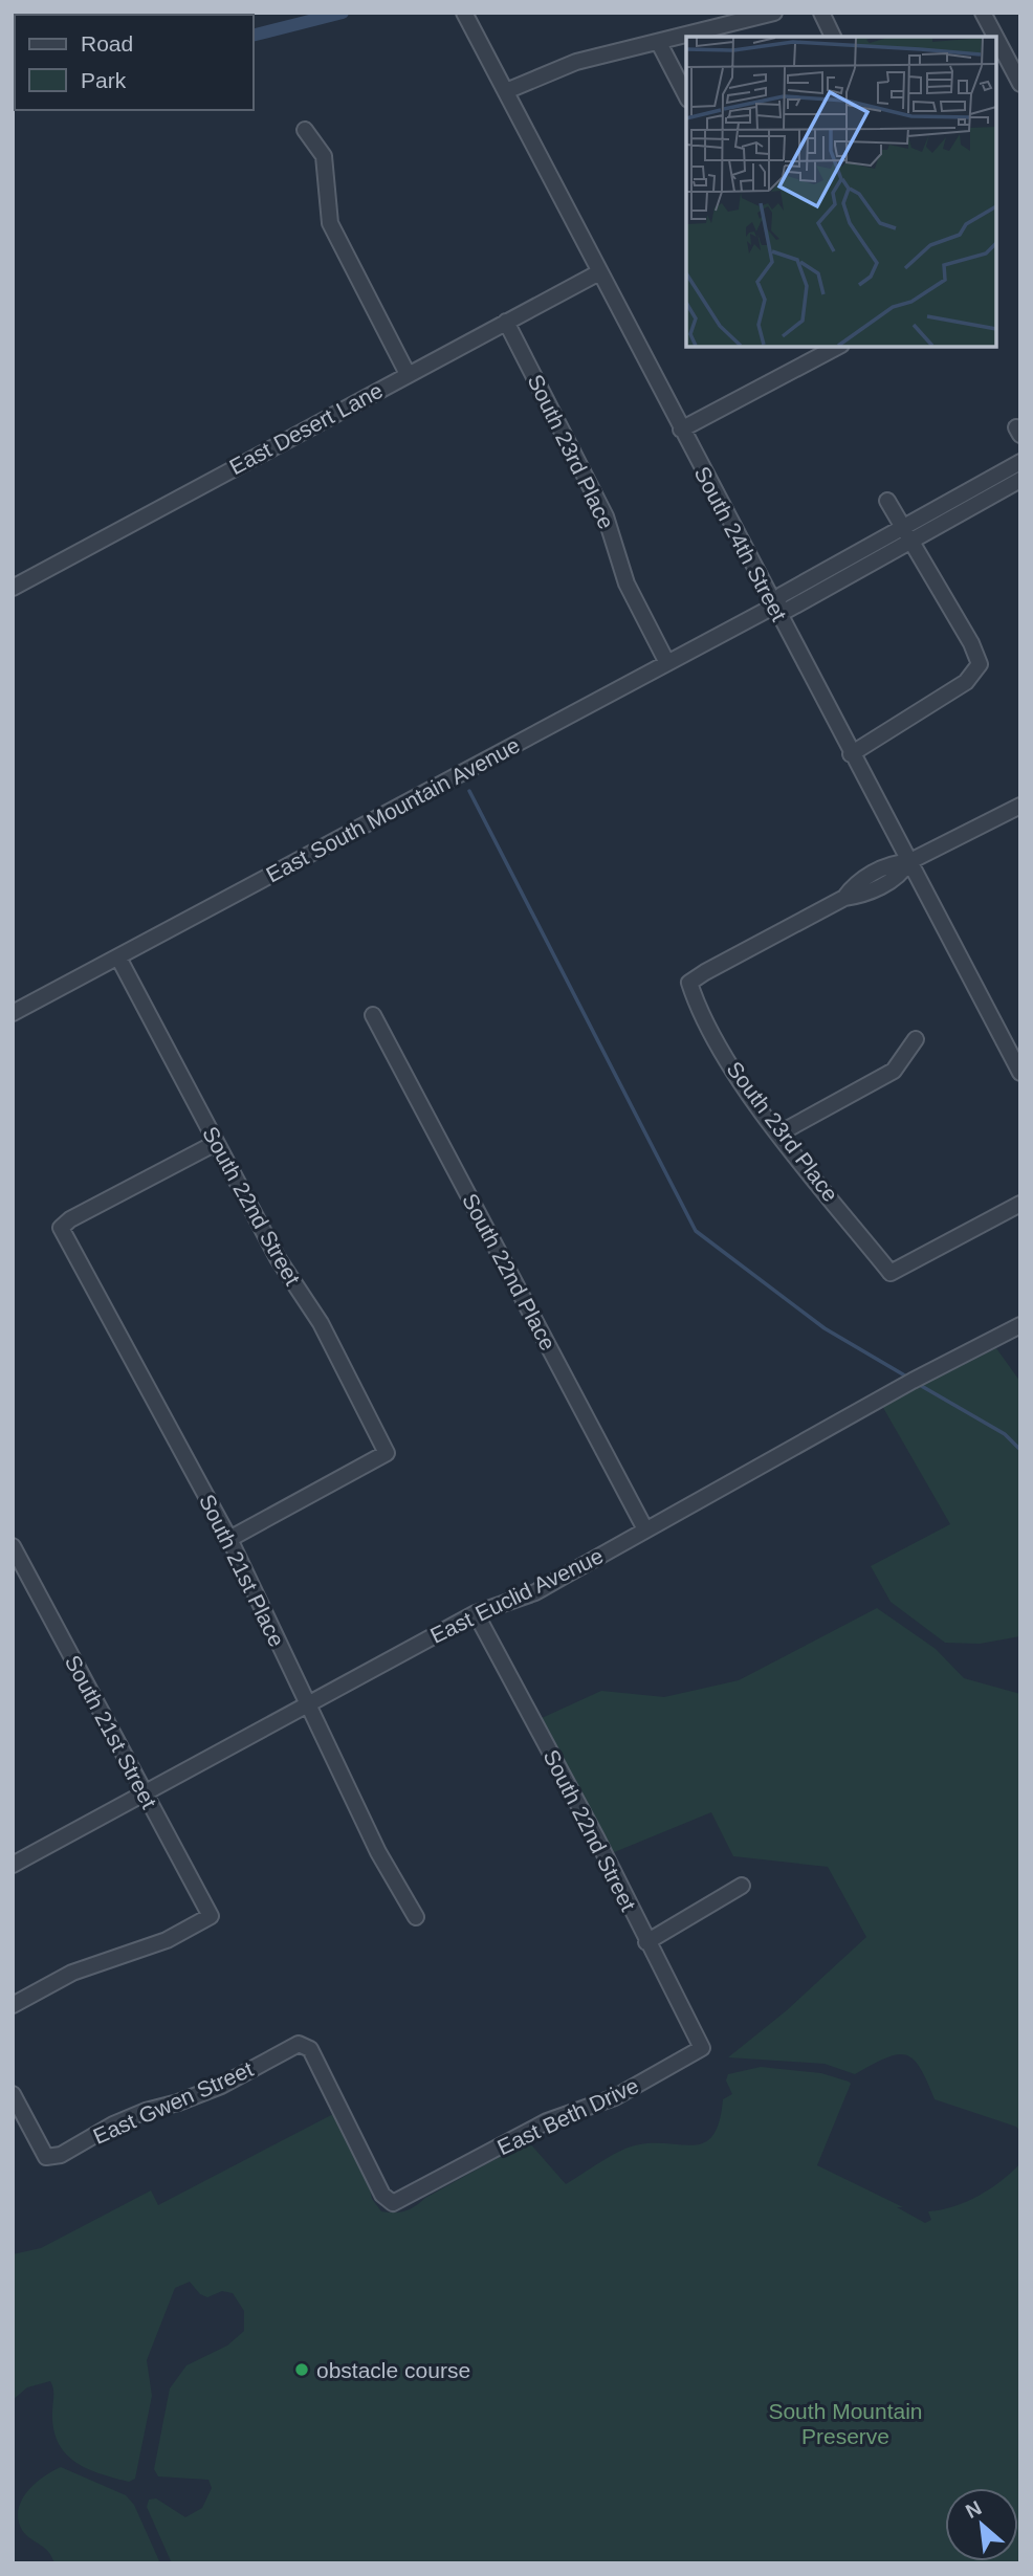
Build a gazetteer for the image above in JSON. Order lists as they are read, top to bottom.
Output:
{
  "streets": {
    "street": [
      "East Desert Lane",
      "South 23rd Place",
      "South 24th Street",
      "East South Mountain Avenue",
      "South 22nd Street",
      "South 22nd Place",
      "South 21st Place",
      "East Euclid Avenue",
      "South 21st Street",
      "East Gwen Street",
      "East Beth Drive"
    ]
  },
  "crossings": [
    ["East Desert Lane", "South 23rd Place"],
    ["East Desert Lane", "South 24th Street"],
    ["South 23rd Place", "South 24th Street"],
    ["South 23rd Place", "East South Mountain Avenue"],
    ["South 24th Street", "East South Mountain Avenue"],
    ["East South Mountain Avenue", "South 22nd Street"],
    ["South 22nd Street", "South 21st Place"],
    ["South 22nd Street", "East Euclid Avenue"],
    ["South 22nd Street", "East Beth Drive"],
    ["South 22nd Place", "East Euclid Avenue"],
    ["South 21st Place", "East Euclid Avenue"],
    ["East Euclid Avenue", "South 21st Street"],
    ["East Gwen Street", "East Beth Drive"]
  ],
  "parks": ["South Mountain Preserve"],
  "places": ["obstacle course"],
  "legend": ["Road", "Park"],
  "north": "top left"
}
